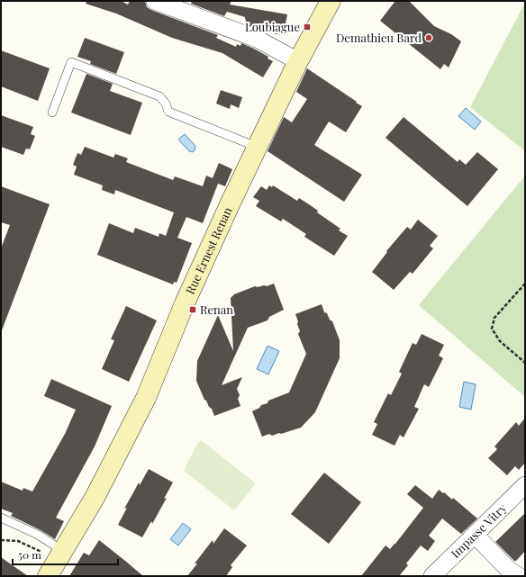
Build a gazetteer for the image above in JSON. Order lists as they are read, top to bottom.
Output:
{
  "streets": {
    "street": ["Rue Ernest Renan", "Impasse Vitry"]
  },
  "places": {
    "transit": ["Loubiague", "Renan"],
    "other": ["Demathieu Bard"]
  },
  "scale_bar": "50 m"
}
